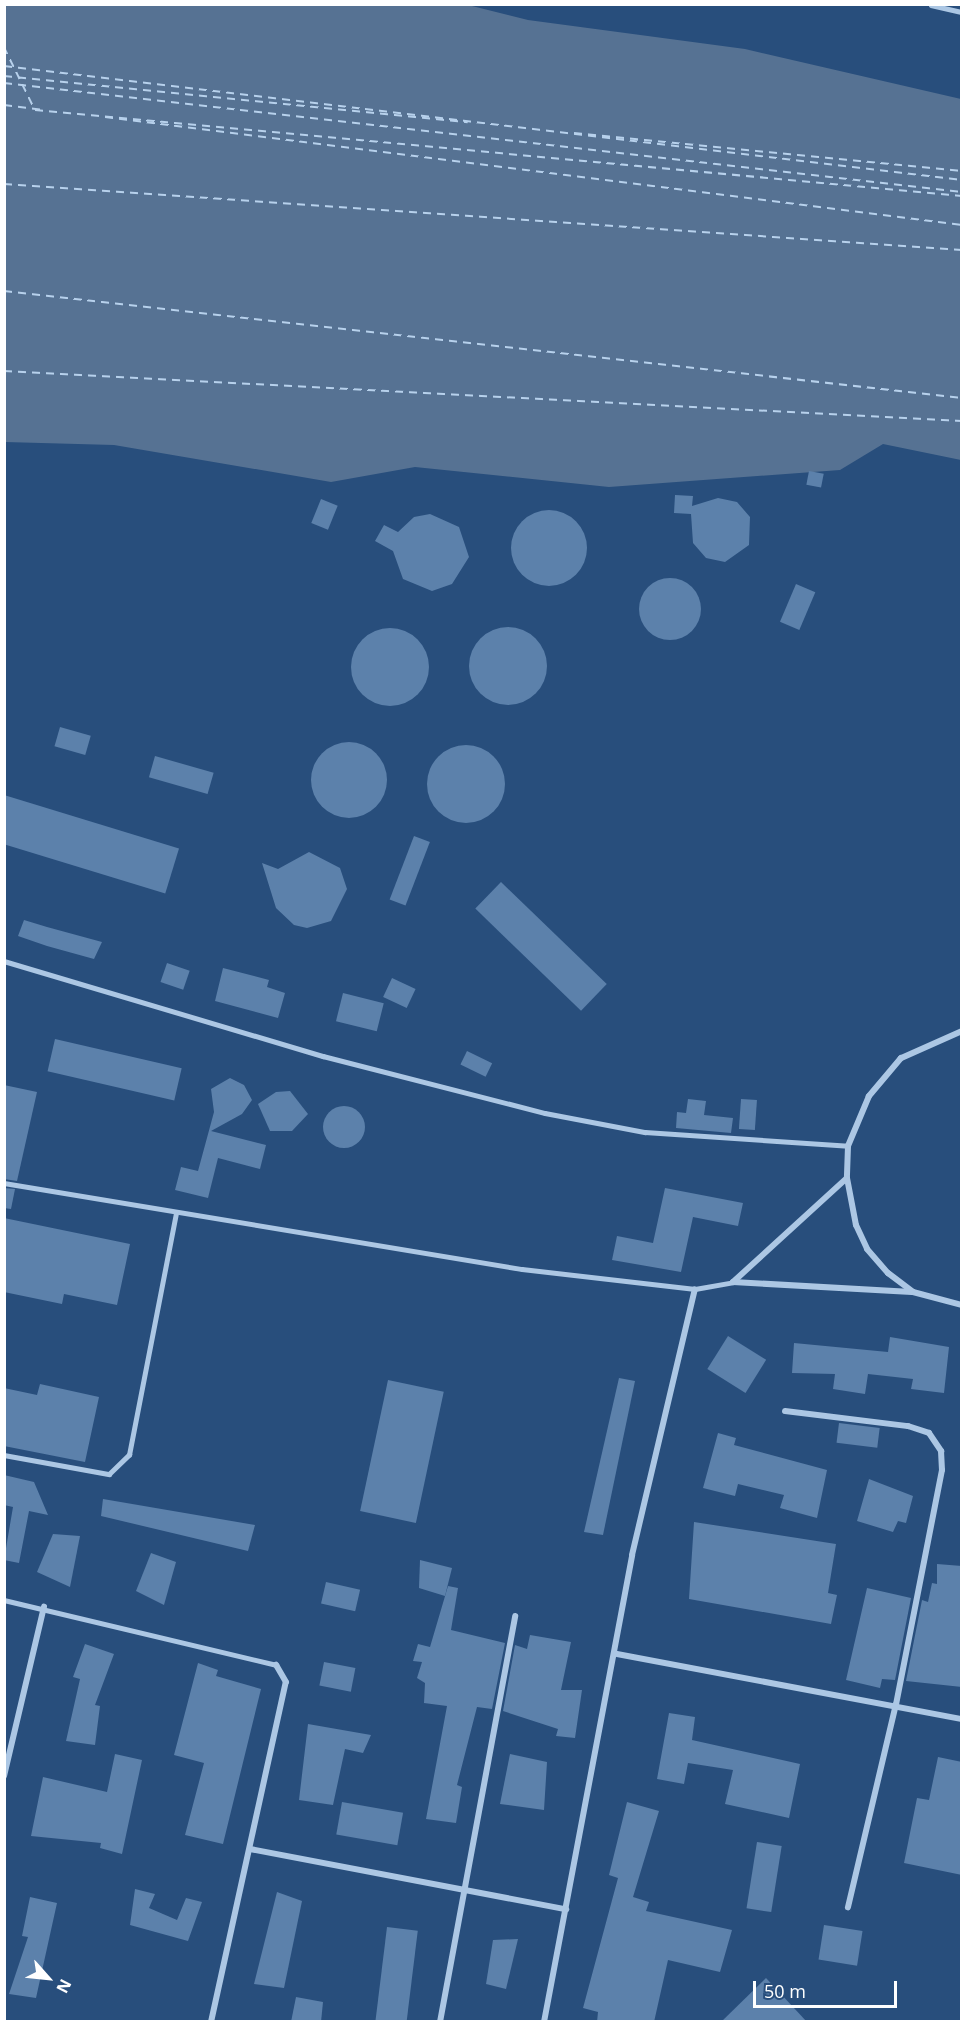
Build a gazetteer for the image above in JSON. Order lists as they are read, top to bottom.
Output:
{
  "scale_bar": "50 m",
  "north": "bottom right"
}
